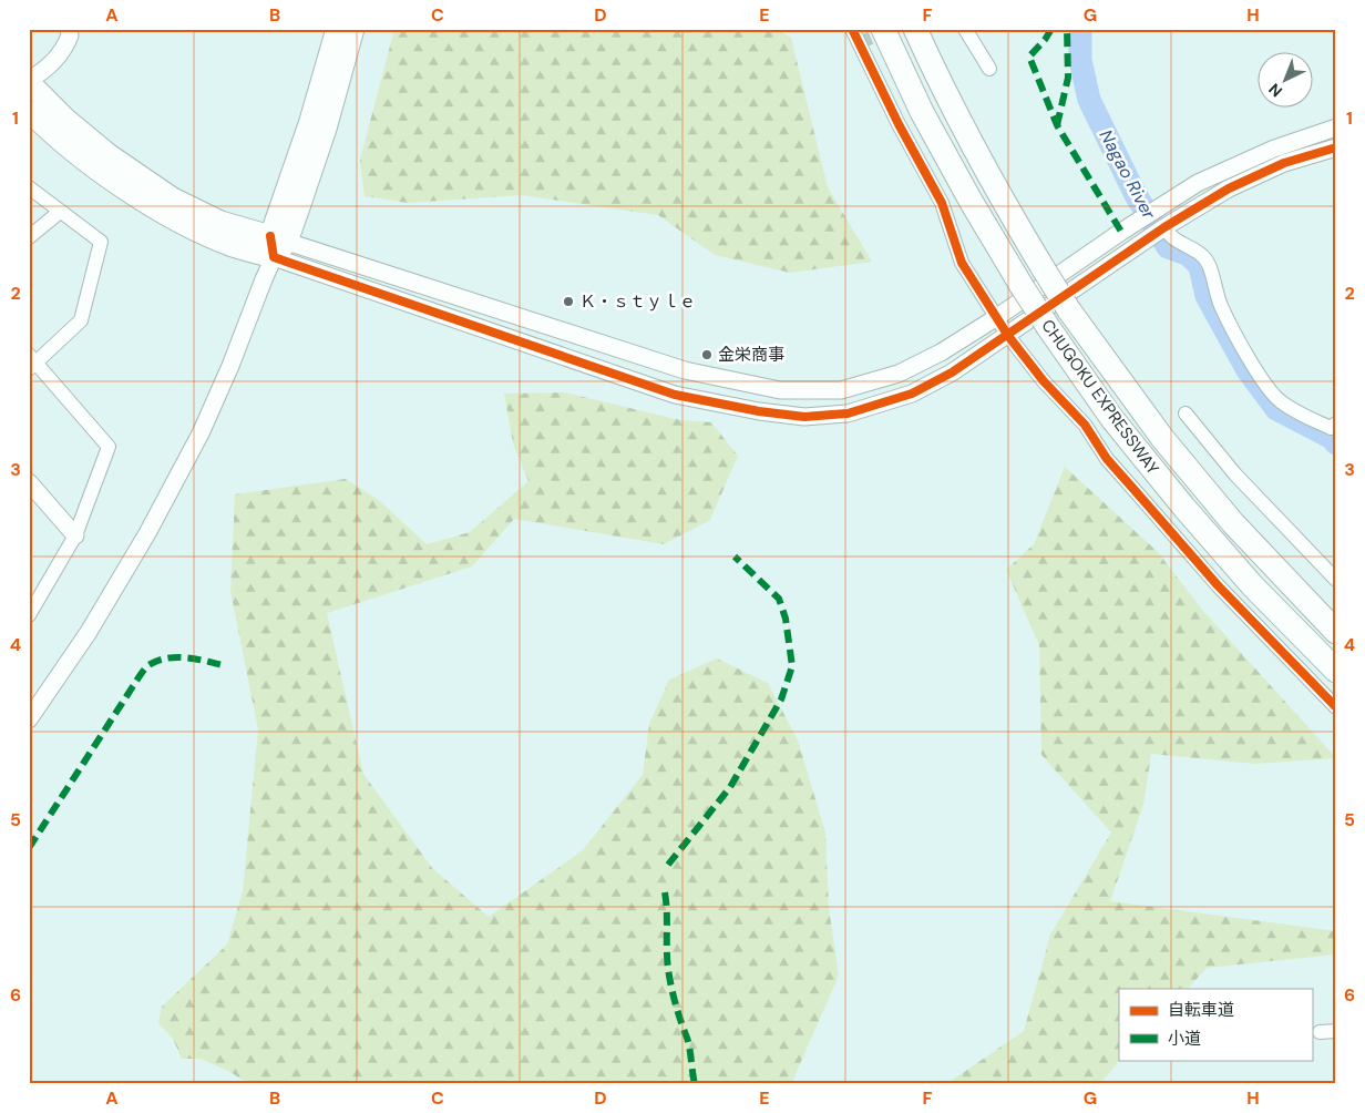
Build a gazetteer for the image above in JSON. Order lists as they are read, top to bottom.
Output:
{
  "streets": {
    "highway": ["CHUGOKU EXPRESSWAY"]
  },
  "water": ["Nagao River"],
  "places": ["Ｋ・ｓｔｙｌｅ", "金栄商事"],
  "legend": ["自転車道", "小道"],
  "north": "bottom left",
  "grid": {
    "columns": [
      "A",
      "B",
      "C",
      "D",
      "E",
      "F",
      "G",
      "H"
    ],
    "rows": [
      "1",
      "2",
      "3",
      "4",
      "5",
      "6"
    ]
  }
}
